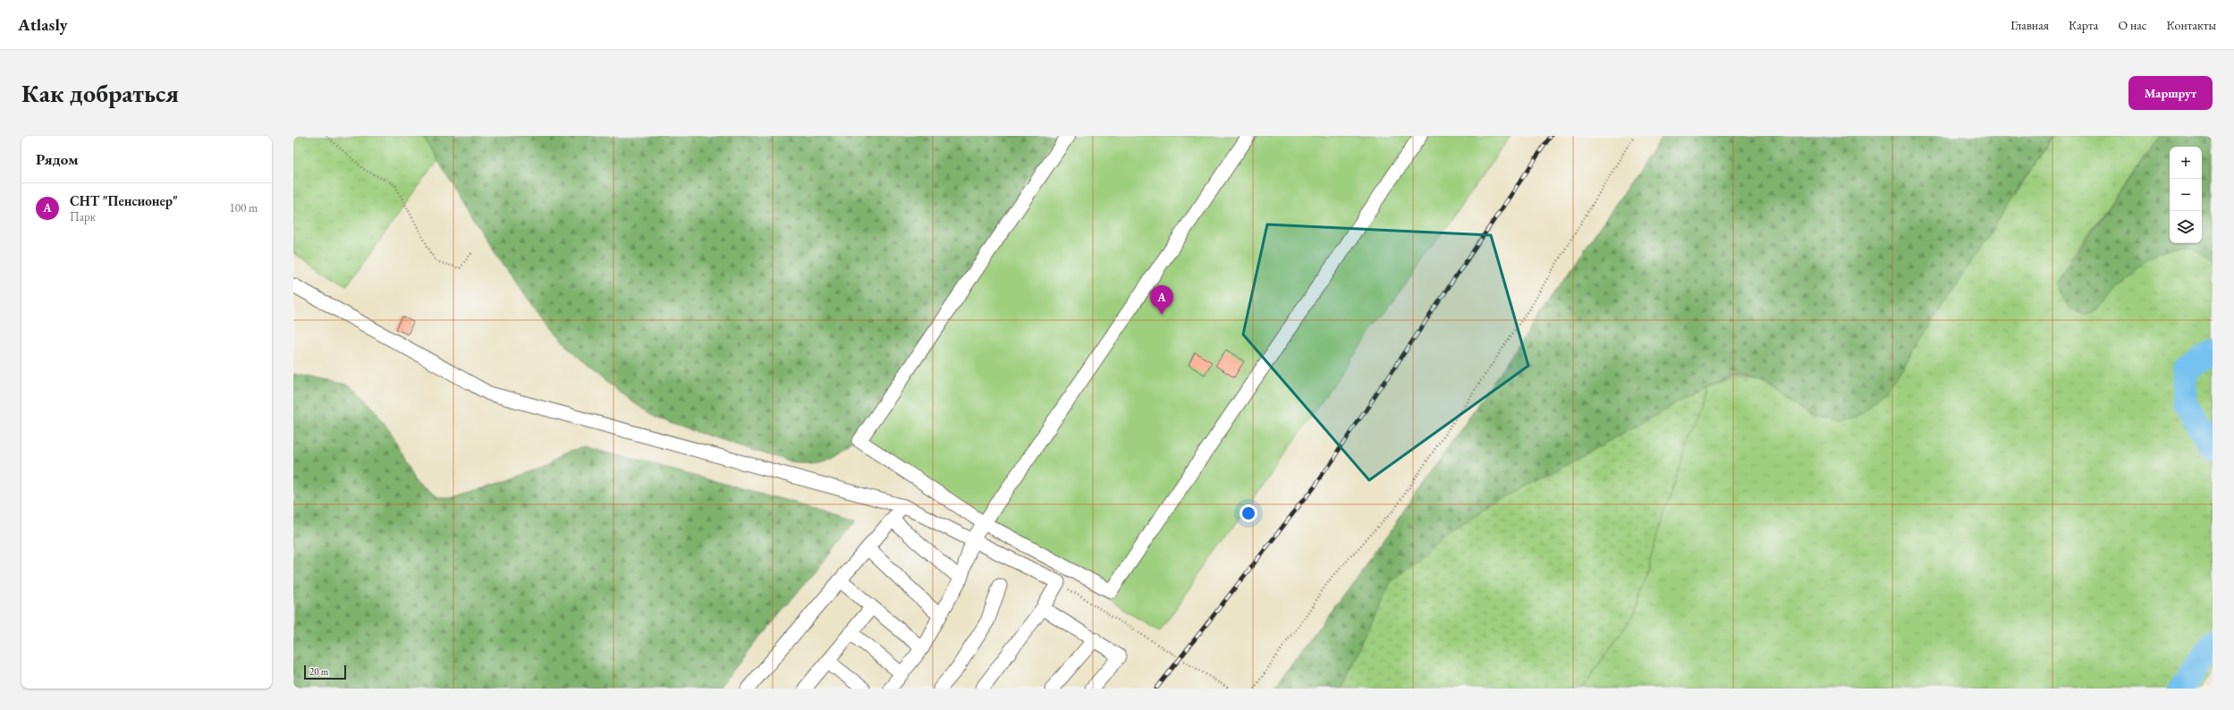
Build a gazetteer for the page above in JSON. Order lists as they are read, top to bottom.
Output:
{
  "scale_bar": "20 m",
  "page": {
    "header": "Atlasly",
    "nav": [
      "Главная",
      "Карта",
      "О нас",
      "Контакты"
    ],
    "buttons": "Маршрут",
    "title": "Как добраться",
    "heading": "Рядом",
    "map_buttons": ["+", "−"],
    "list": [
      {
        "mark": "A",
        "name": "СНТ \"Пенсионер\"",
        "note": "Парк",
        "value": "100 m"
      }
    ],
    "pins": "A",
    "scale": "20 m"
  }
}
